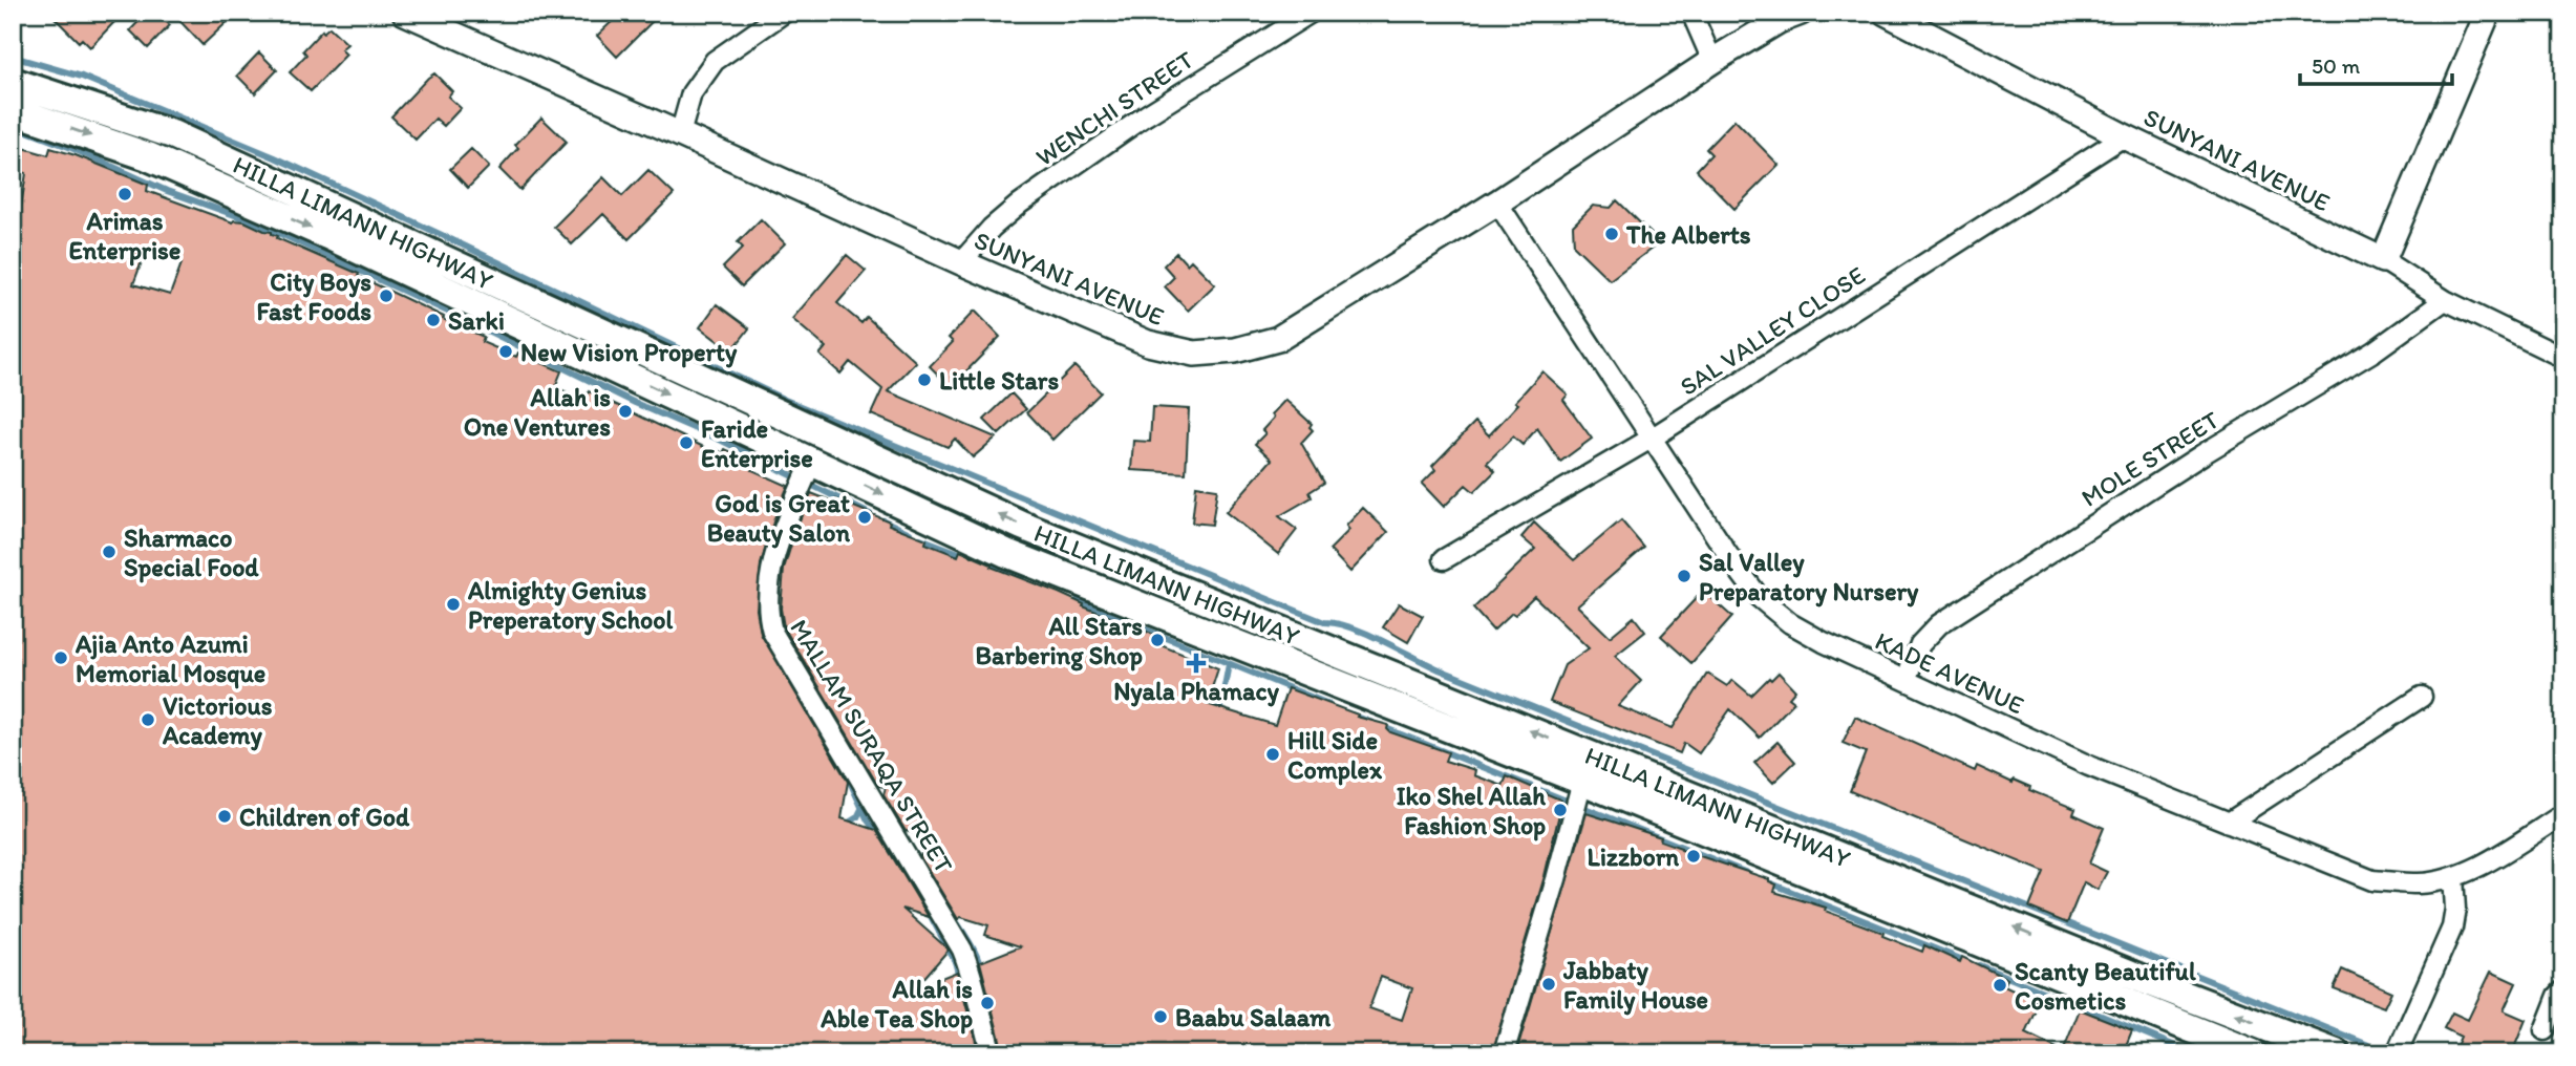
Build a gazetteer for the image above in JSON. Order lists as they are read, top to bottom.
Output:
{
  "streets": {
    "main road": ["HILLA LIMANN HIGHWAY"],
    "street": [
      "WENCHI STREET",
      "SUNYANI AVENUE",
      "SAL VALLEY CLOSE",
      "MOLE STREET",
      "KADE AVENUE",
      "MALLAM SURAQA STREET"
    ]
  },
  "crossings": [
    ["WENCHI STREET", "SUNYANI AVENUE"],
    ["SUNYANI AVENUE", "SAL VALLEY CLOSE"],
    ["SUNYANI AVENUE", "MOLE STREET"],
    ["SUNYANI AVENUE", "KADE AVENUE"],
    ["HILLA LIMANN HIGHWAY", "MALLAM SURAQA STREET"],
    ["SAL VALLEY CLOSE", "KADE AVENUE"],
    ["MOLE STREET", "KADE AVENUE"]
  ],
  "places": {
    "other": [
      "Arimas Enterprise",
      "The Alberts",
      "City Boys Fast Foods",
      "Sarki",
      "New Vision Property",
      "Little Stars",
      "Allah is One Ventures",
      "Faride Enterprise",
      "God is Great Beauty Salon",
      "Sharmaco Special Food",
      "Sal Valley Preparatory Nursery",
      "Almighty Genius Preperatory School",
      "All Stars Barbering Shop",
      "Ajia Anto Azumi Memorial Mosque",
      "Victorious Academy",
      "Hill Side Complex",
      "Iko Shel Allah Fashion Shop",
      "Children of God",
      "Lizzborn",
      "Jabbaty Family House",
      "Scanty Beautiful Cosmetics",
      "Allah is Able Tea Shop",
      "Baabu Salaam"
    ],
    "health": ["Nyala Phamacy"]
  },
  "scale_bar": "50 m"
}
